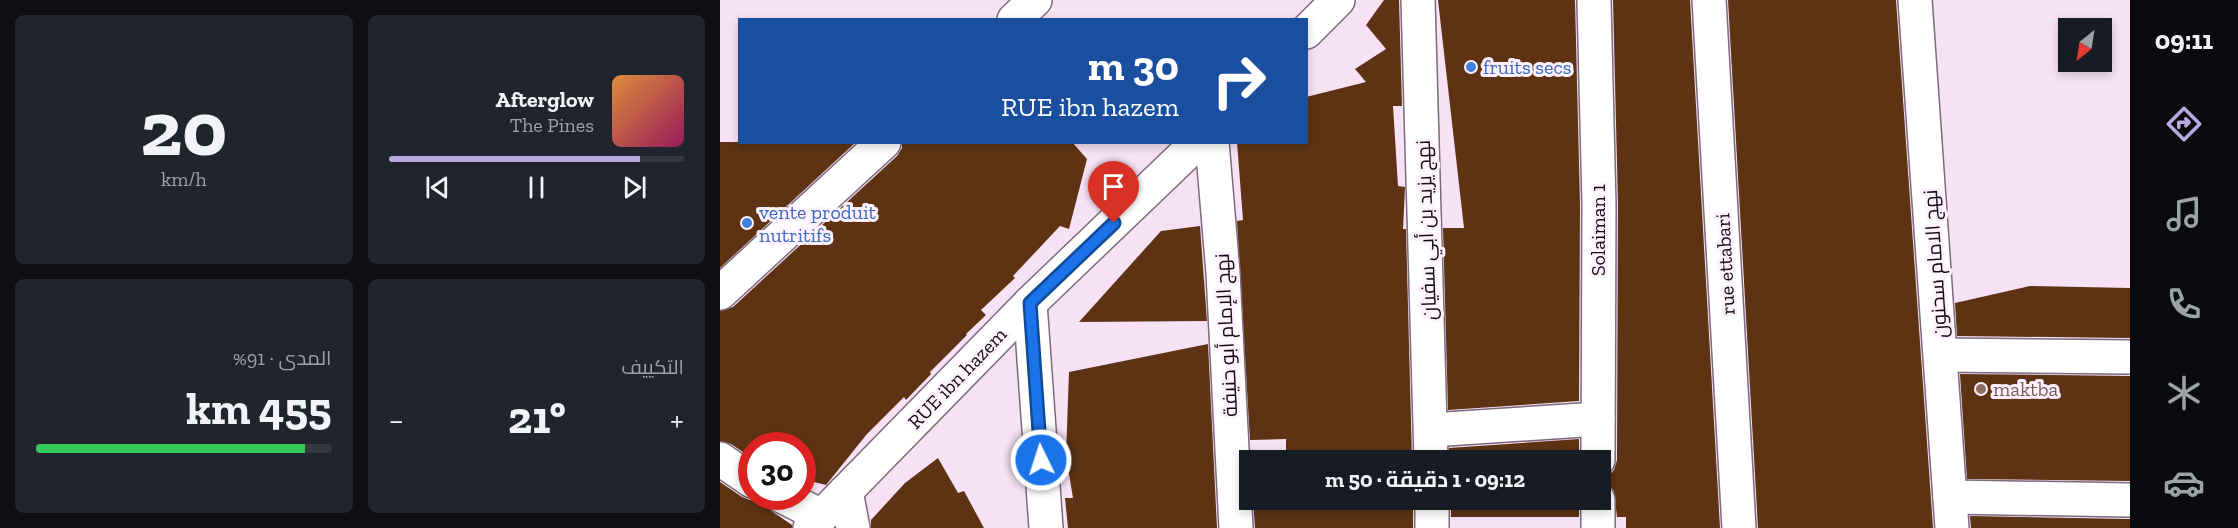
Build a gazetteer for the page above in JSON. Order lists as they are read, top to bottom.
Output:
{
  "streets": {
    "street": [
      "نهج يزيد بن أبي سفيان",
      "Solaiman 1",
      "rue ettabari",
      "نهج الامام سحنون",
      "نهج الإمام أبو حنيفة",
      "RUE ibn hazem"
    ]
  },
  "places": ["fruits secs", "vente produit nutritifs", "maktba"],
  "north": "bottom left",
  "page": {
    "tabs": "09:11",
    "tile": [
      ["20", "km/h"],
      "التكييف",
      ["المدى · 91%", "455 km"]
    ],
    "turn": ["30 m", "RUE ibn hazem"],
    "song": ["Afterglow", "The Pines"],
    "heat": ["−", "21°", "+"],
    "limit": "30",
    "trip": "09:12 · 1 دقيقة · 50 m"
  }
}
